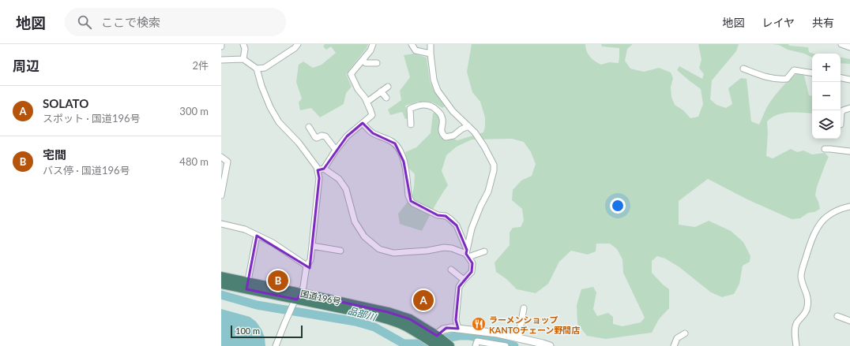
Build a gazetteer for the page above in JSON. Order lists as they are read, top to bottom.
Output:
{
  "streets": {
    "highway": ["国道196号"]
  },
  "water": ["品部川"],
  "places": {
    "restaurant": ["ラーメンショップ KANTOチェーン野間店"]
  },
  "scale_bar": "100 m",
  "page": {
    "header": "地図",
    "search": "ここで検索",
    "nav": ["地図", "レイヤ", "共有"],
    "heading": ["周辺", "2件"],
    "map_buttons": ["+", "−"],
    "list": [
      {
        "mark": "A",
        "name": "SOLATO",
        "note": "スポット · 国道196号",
        "value": "300 m"
      },
      {
        "mark": "B",
        "name": "宅間",
        "note": "バス停 · 国道196号",
        "value": "480 m"
      }
    ],
    "pins": ["B", "A"],
    "scale": "100 m"
  }
}
